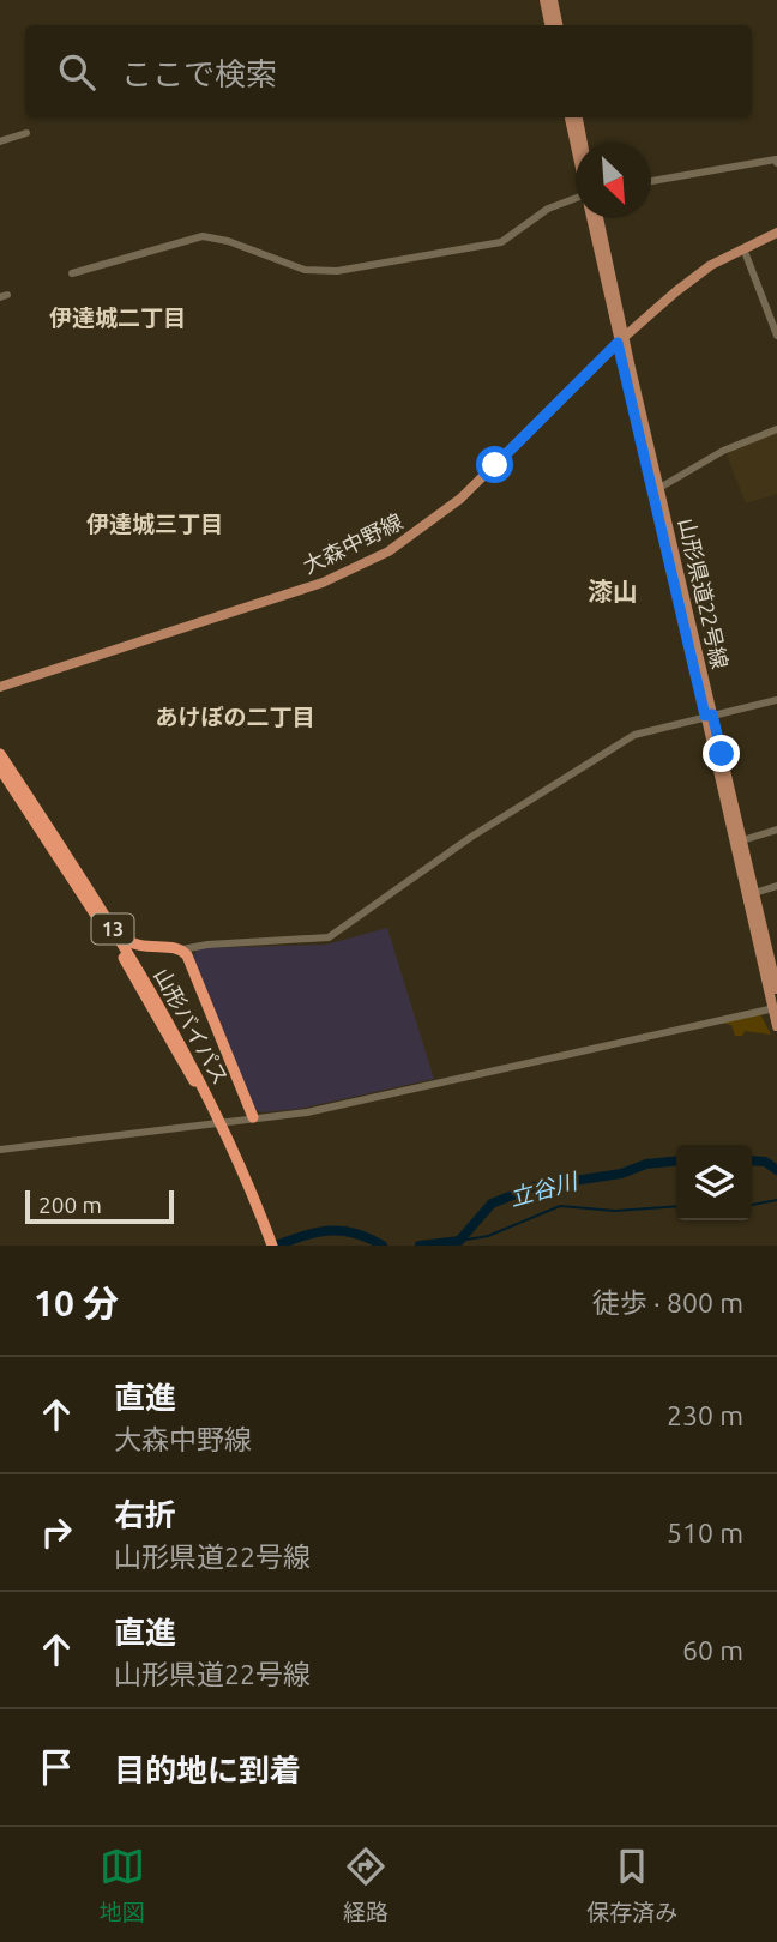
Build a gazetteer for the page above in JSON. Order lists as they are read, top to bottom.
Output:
{
  "streets": {
    "highway": ["13", "山形バイパス"],
    "main road": ["大森中野線", "山形県道22号線"]
  },
  "crossings": [
    ["大森中野線", "山形県道22号線"]
  ],
  "districts": [
    "伊達城二丁目",
    "伊達城三丁目",
    "漆山",
    "あけぼの二丁目"
  ],
  "water": ["立谷川"],
  "scale_bar": "200 m",
  "north": "bottom right",
  "page": {
    "search": "ここで検索",
    "scale": "200 m",
    "heading": ["10 分", "徒歩 · 800 m"],
    "list": [
      ["直進", "大森中野線", "230 m"],
      ["右折", "山形県道22号線", "510 m"],
      ["直進", "山形県道22号線", "60 m"],
      "目的地に到着"
    ],
    "nav": ["地図", "経路", "保存済み"]
  }
}
